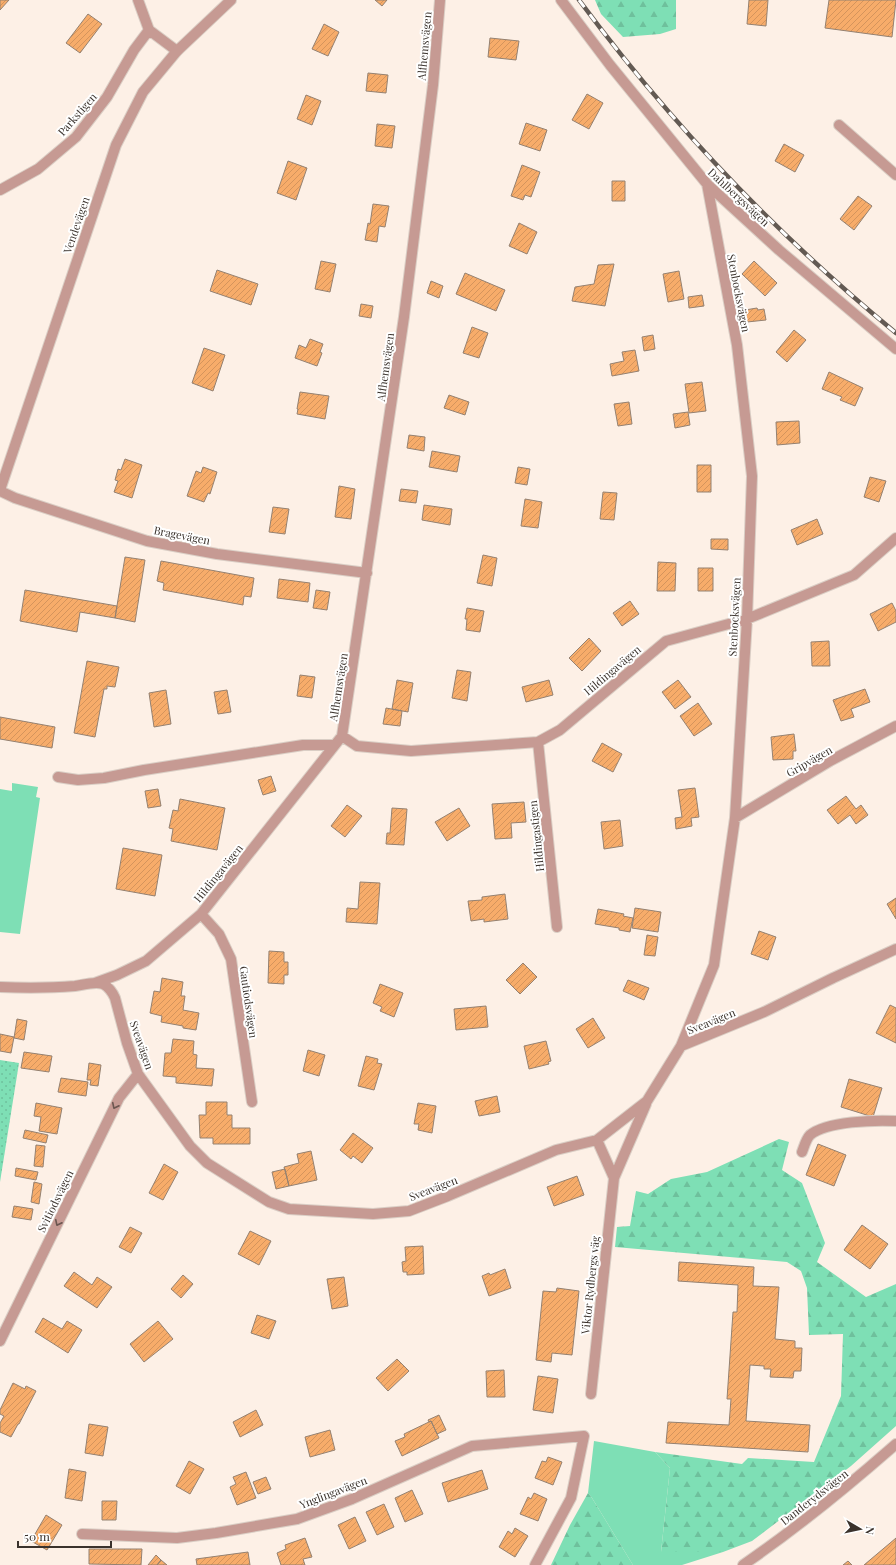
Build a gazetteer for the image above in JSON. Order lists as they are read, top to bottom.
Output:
{
  "streets": {
    "street": [
      "Alfhemsvägen",
      "Parkstigen",
      "Dahlbergsvägen",
      "Vendevägen",
      "Stenbocksvägen",
      "Bragevägen",
      "Hildingavägen",
      "Gripvägen",
      "Hildingastigen",
      "Gautiodsvägen",
      "Sveavägen",
      "Svitiodsvägen",
      "Viktor Rydbergs väg",
      "Ynglingavägen",
      "Danderydsvägen"
    ]
  },
  "crossings": [
    ["Alfhemsvägen", "Bragevägen"],
    ["Alfhemsvägen", "Hildingavägen"],
    ["Dahlbergsvägen", "Stenbocksvägen"],
    ["Vendevägen", "Bragevägen"],
    ["Stenbocksvägen", "Hildingavägen"],
    ["Stenbocksvägen", "Gripvägen"],
    ["Stenbocksvägen", "Sveavägen"],
    ["Hildingavägen", "Hildingastigen"],
    ["Hildingavägen", "Gautiodsvägen"],
    ["Hildingavägen", "Sveavägen"],
    ["Sveavägen", "Svitiodsvägen"],
    ["Sveavägen", "Viktor Rydbergs väg"]
  ],
  "one_way": ["Svitiodsvägen"],
  "scale_bar": "50 m",
  "north": "right"
}
